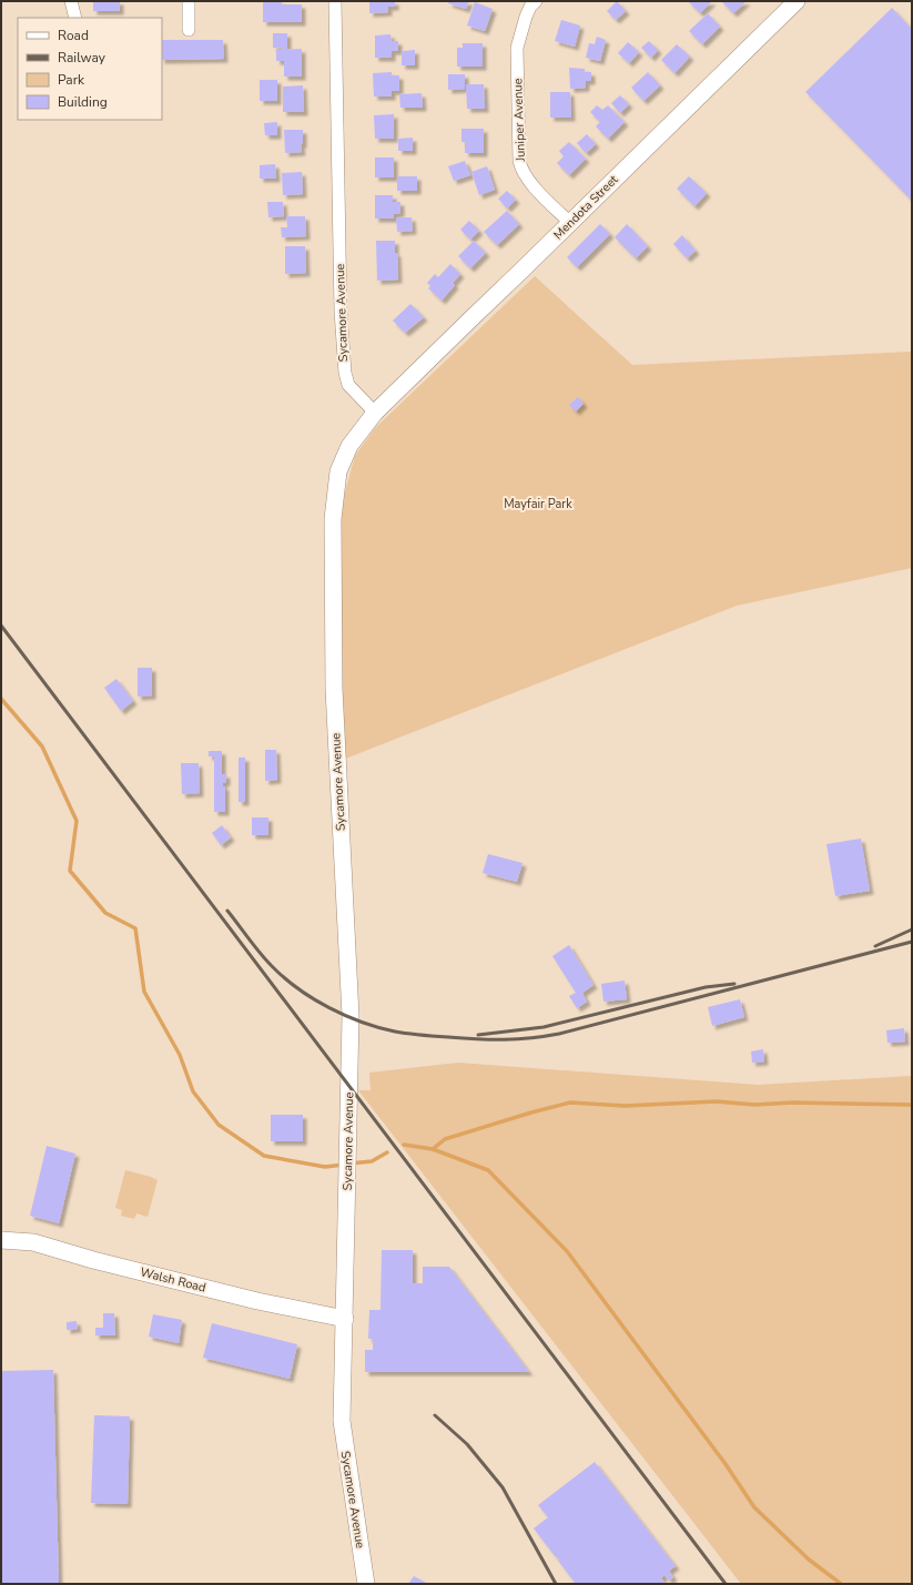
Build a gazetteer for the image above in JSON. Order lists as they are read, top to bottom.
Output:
{
  "streets": {
    "street": [
      "Juniper Avenue",
      "Mendota Street",
      "Sycamore Avenue",
      "Walsh Road"
    ]
  },
  "crossings": [
    ["Juniper Avenue", "Mendota Street"],
    ["Mendota Street", "Sycamore Avenue"],
    ["Sycamore Avenue", "Walsh Road"]
  ],
  "parks": ["Mayfair Park"],
  "legend": [
    "Road",
    "Railway",
    "Park",
    "Building"
  ]
}
